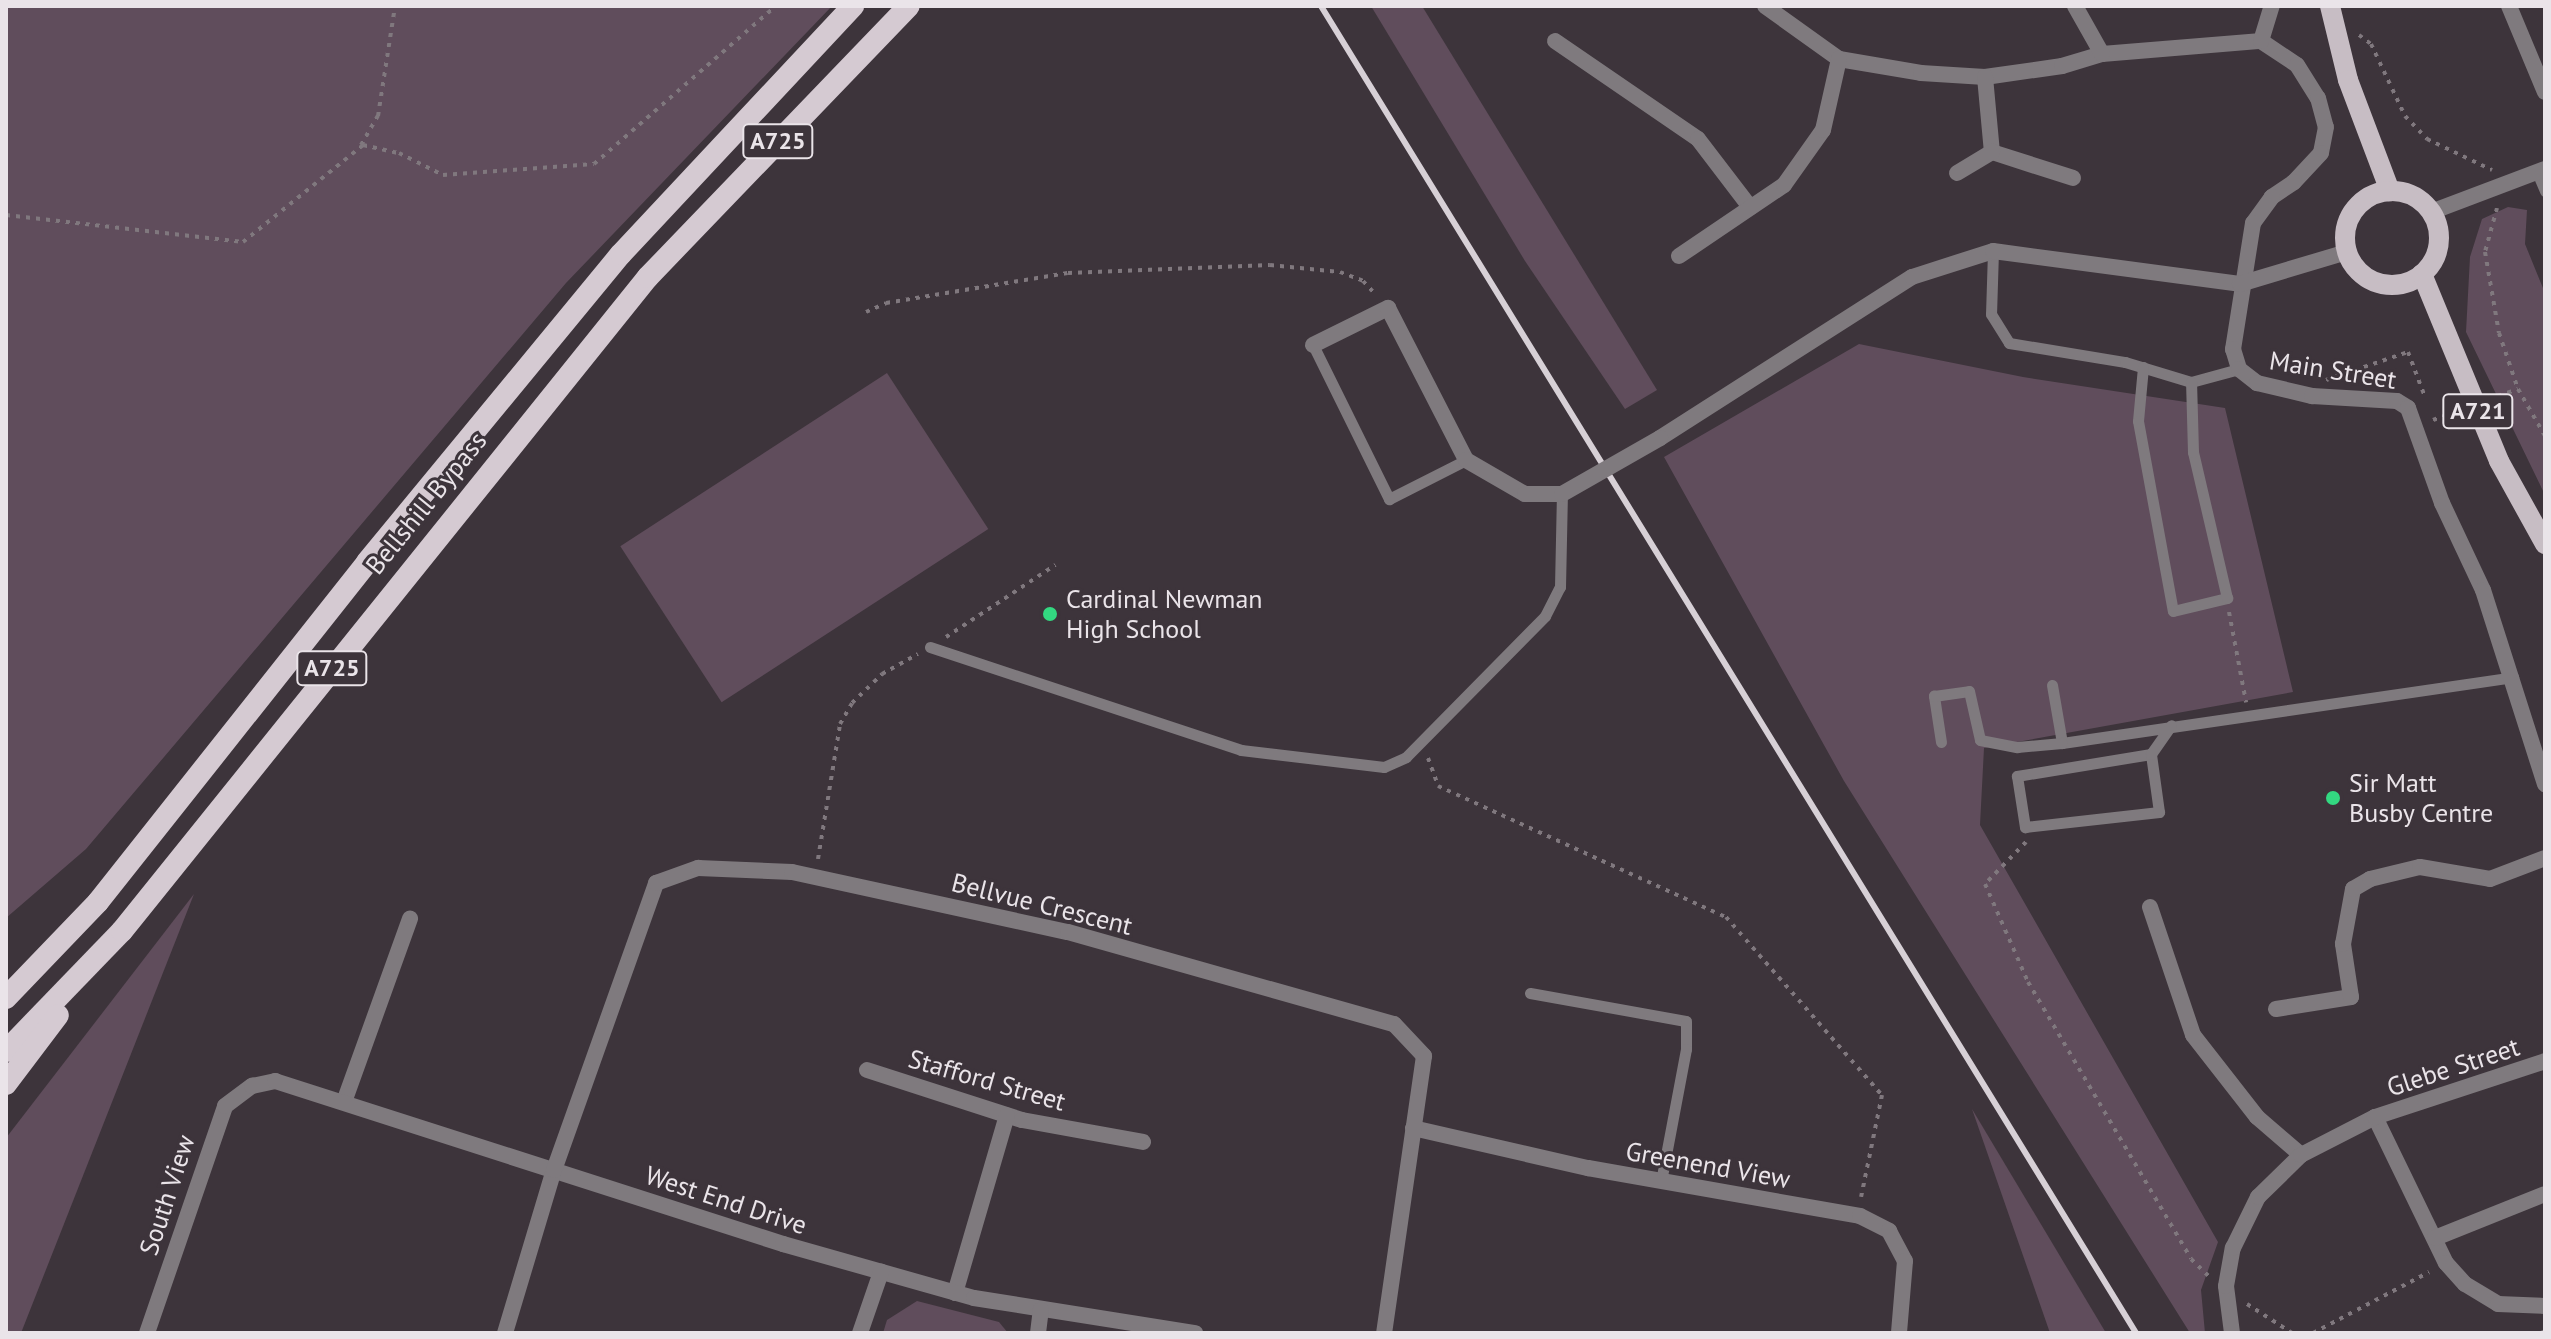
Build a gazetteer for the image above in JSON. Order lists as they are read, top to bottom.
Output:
{
  "streets": {
    "highway": ["A725", "Bellshill Bypass"],
    "main road": ["A721"],
    "street": [
      "Main Street",
      "Bellvue Crescent",
      "Glebe Street",
      "Stafford Street",
      "Greenend View",
      "South View",
      "West End Drive"
    ]
  },
  "crossings": [
    ["Bellvue Crescent", "Greenend View"],
    ["Bellvue Crescent", "West End Drive"],
    ["South View", "West End Drive"]
  ],
  "places": ["Cardinal Newman High School", "Sir Matt Busby Centre"]
}
